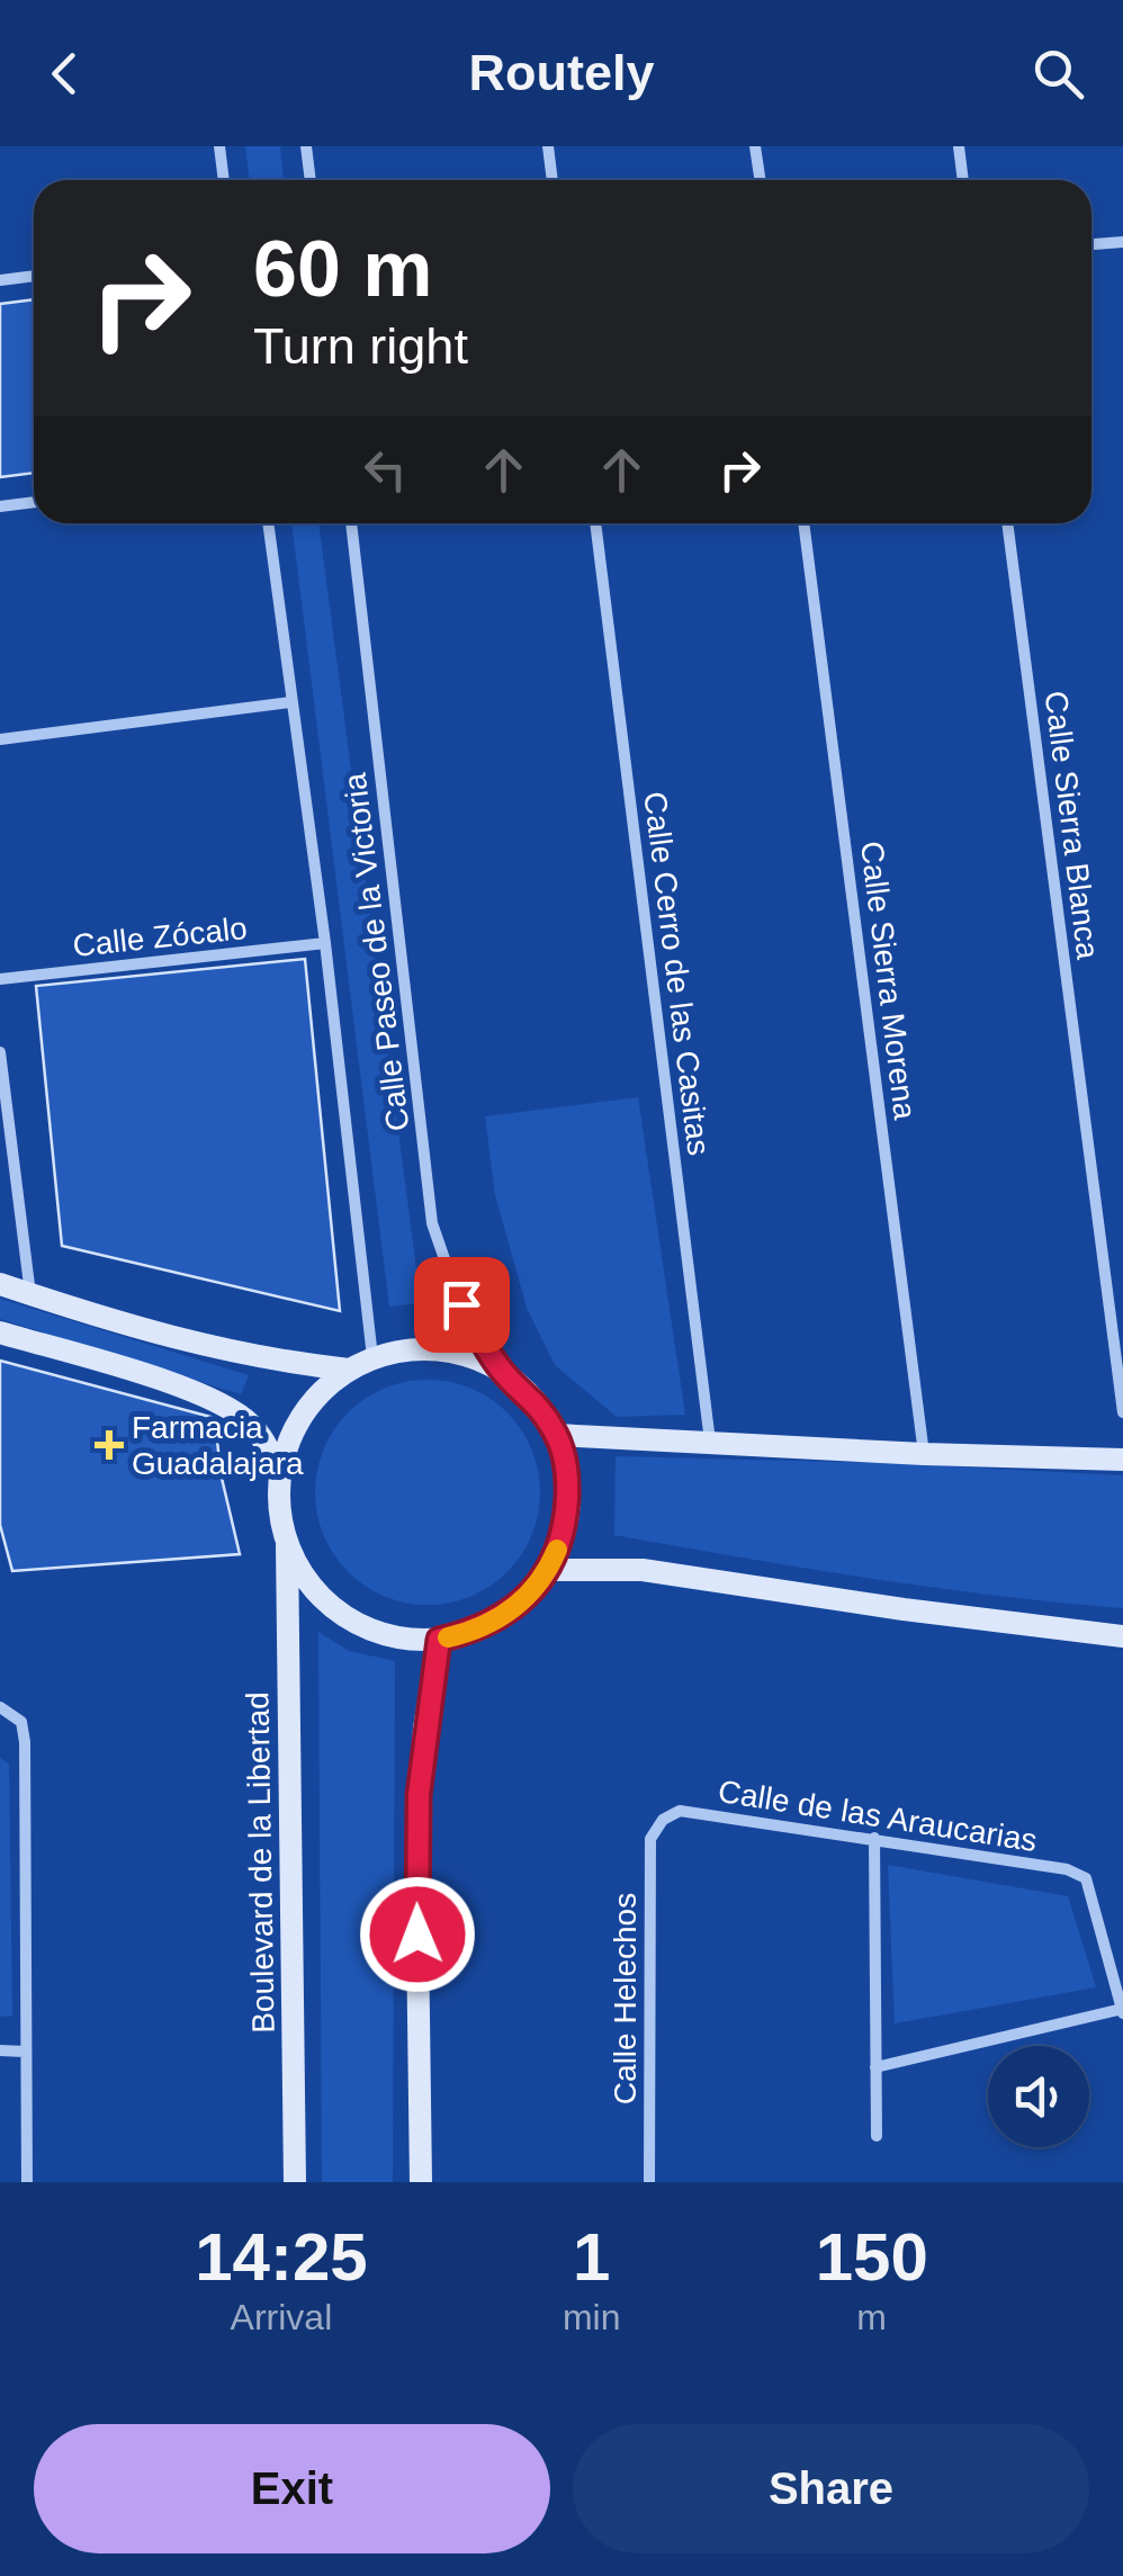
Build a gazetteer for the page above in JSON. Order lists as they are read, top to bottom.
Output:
{
  "streets": {
    "main road": ["Boulevard de la Libertad"],
    "street": [
      "Calle Sierra Blanca",
      "Calle Zócalo",
      "Calle Paseo de la Victoria",
      "Calle Cerro de las Casitas",
      "Calle Sierra Morena",
      "Calle de las Araucarias",
      "Calle Helechos"
    ]
  },
  "crossings": [
    ["Calle Zócalo", "Calle Paseo de la Victoria"],
    ["Calle Paseo de la Victoria", "Boulevard de la Libertad"],
    ["Calle de las Araucarias", "Calle Helechos"]
  ],
  "places": {
    "health": ["Farmacia Guadalajara"]
  },
  "page": {
    "header": "Routely",
    "turn": ["60 m", "Turn right"],
    "eta": [
      "14:25",
      "Arrival",
      "1",
      "min",
      "150",
      "m"
    ],
    "buttons": ["Exit", "Share"]
  }
}
